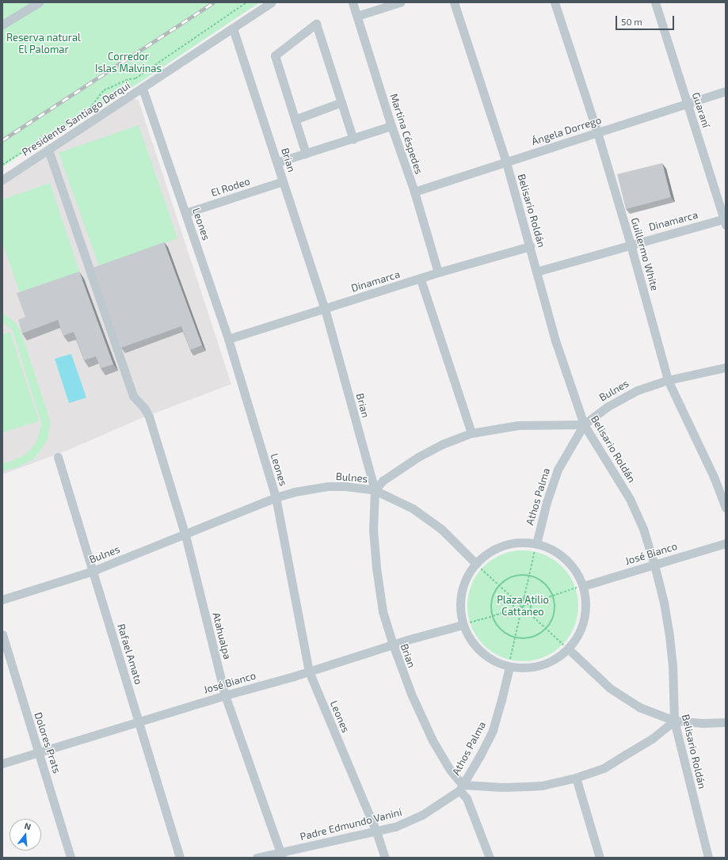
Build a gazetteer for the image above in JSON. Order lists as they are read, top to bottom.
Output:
{
  "streets": {
    "street": [
      "Guaraní",
      "Presidente Santiago Derqui",
      "Ángela Dorrego",
      "Martina Céspedes",
      "Brian",
      "El Rodeo",
      "Belisario Roldán",
      "Dinamarca",
      "Leones",
      "Guillermo White",
      "Bulnes",
      "Athos Palma",
      "José Bianco",
      "Atahualpa",
      "Rafael Amato",
      "Dolores Prats",
      "Padre Edmundo Vanini"
    ]
  },
  "crossings": [
    ["Guaraní", "Ángela Dorrego"],
    ["Guaraní", "Dinamarca"],
    ["Presidente Santiago Derqui", "Brian"],
    ["Presidente Santiago Derqui", "Leones"],
    ["Presidente Santiago Derqui", "Atahualpa"],
    ["Ángela Dorrego", "Martina Céspedes"],
    ["Ángela Dorrego", "Belisario Roldán"],
    ["Ángela Dorrego", "Guillermo White"],
    ["Martina Céspedes", "Dinamarca"],
    ["Brian", "El Rodeo"],
    ["Brian", "Dinamarca"],
    ["Brian", "Bulnes"],
    ["Brian", "Athos Palma"],
    ["Brian", "José Bianco"],
    ["Brian", "Padre Edmundo Vanini"],
    ["El Rodeo", "Leones"],
    ["Belisario Roldán", "Dinamarca"],
    ["Belisario Roldán", "Bulnes"],
    ["Belisario Roldán", "Athos Palma"],
    ["Belisario Roldán", "José Bianco"],
    ["Dinamarca", "Leones"],
    ["Dinamarca", "Guillermo White"],
    ["Leones", "Bulnes"],
    ["Leones", "José Bianco"],
    ["Leones", "Padre Edmundo Vanini"],
    ["Guillermo White", "Bulnes"],
    ["Bulnes", "Athos Palma"],
    ["Bulnes", "Atahualpa"],
    ["Bulnes", "Rafael Amato"],
    ["Athos Palma", "Padre Edmundo Vanini"],
    ["José Bianco", "Atahualpa"],
    ["José Bianco", "Rafael Amato"],
    ["José Bianco", "Dolores Prats"],
    ["Atahualpa", "Padre Edmundo Vanini"]
  ],
  "parks": ["Reserva natural El Palomar", "Corredor Islas Malvinas", "Plaza Atilio Cattaneo"],
  "scale_bar": "50 m",
  "north": "top"
}
